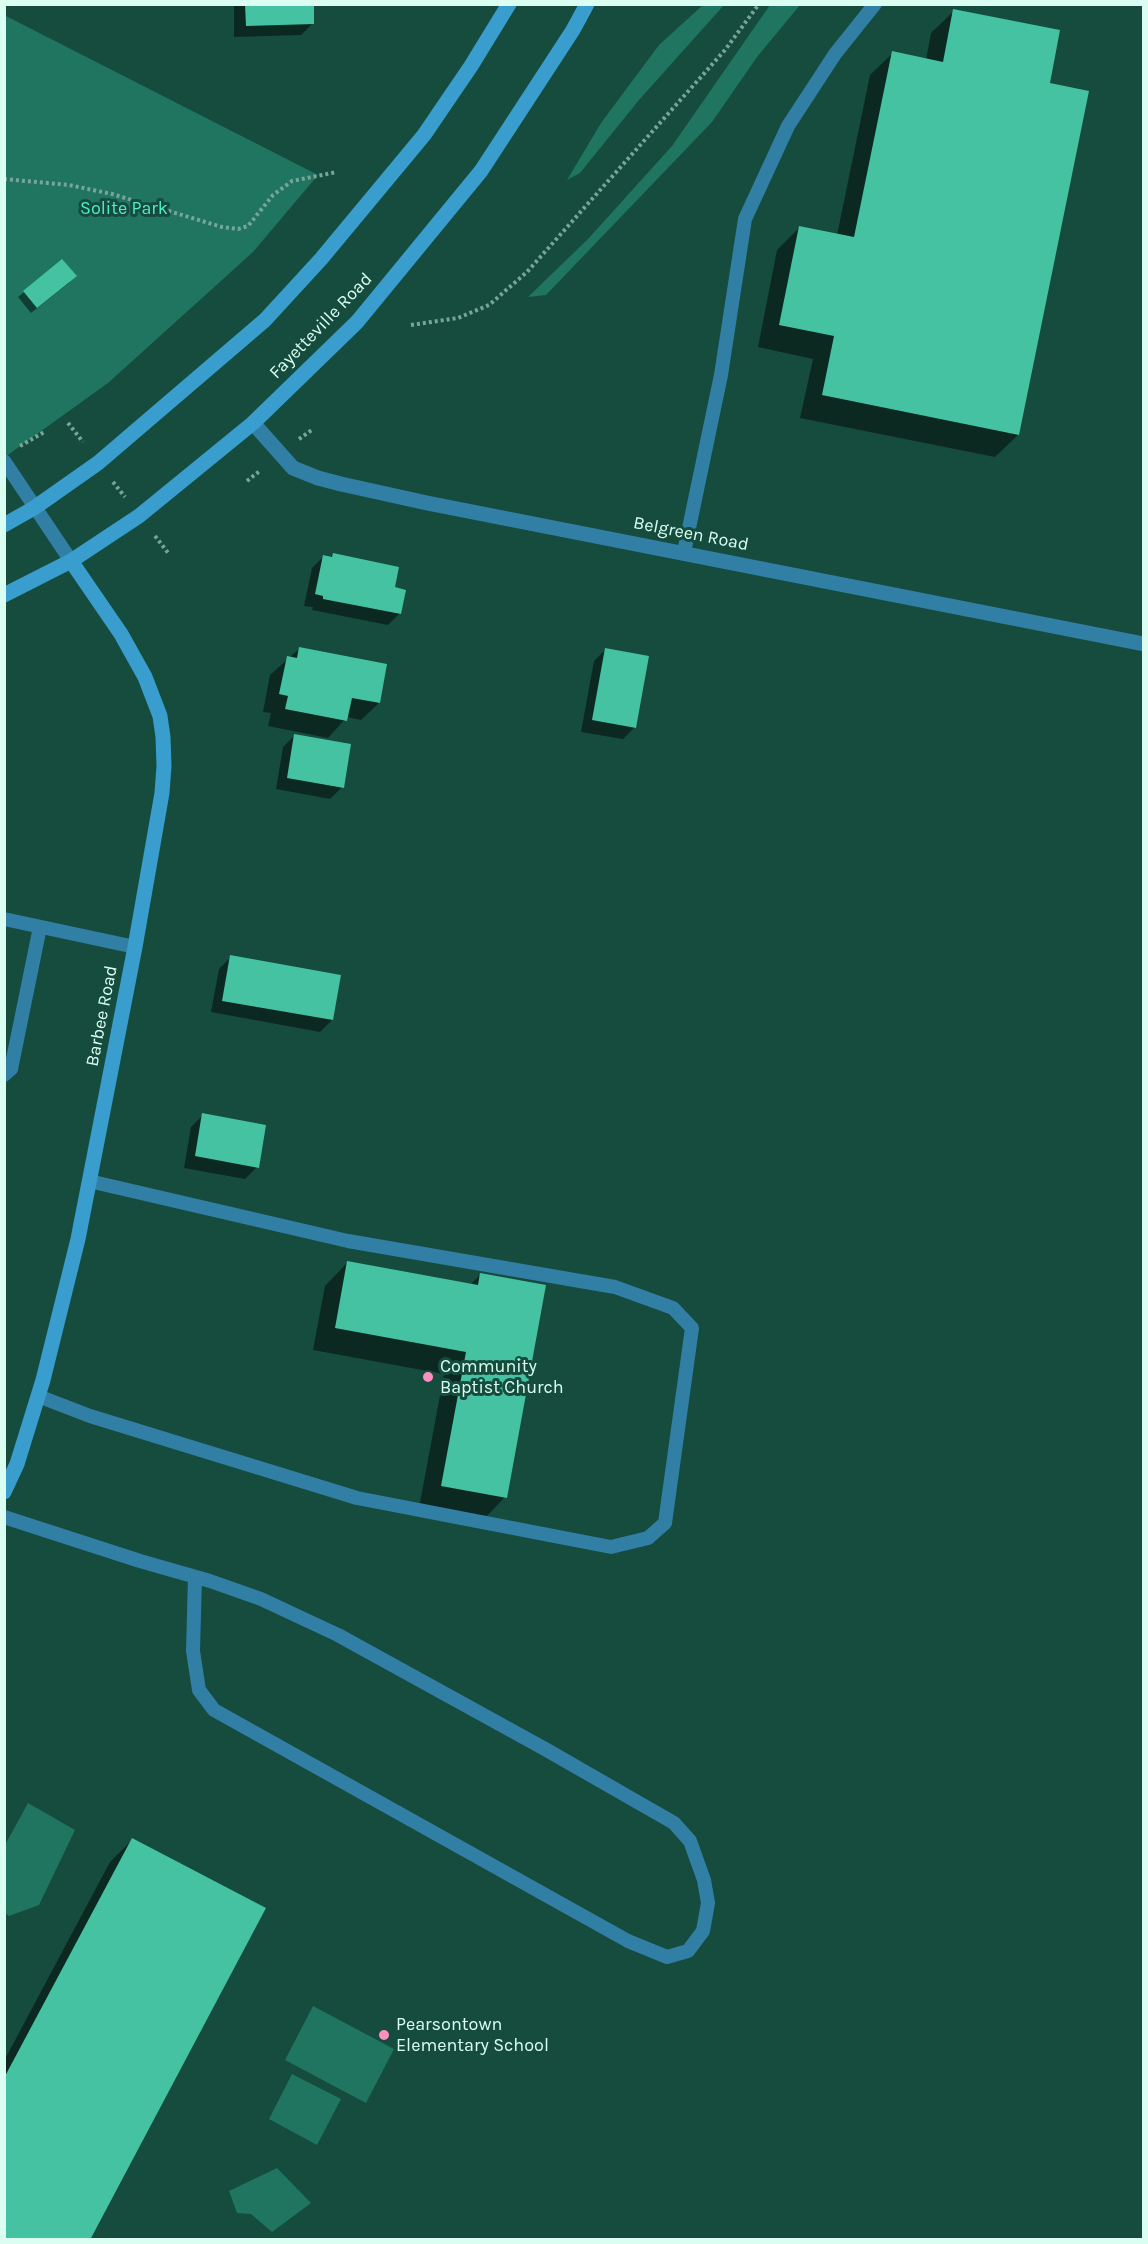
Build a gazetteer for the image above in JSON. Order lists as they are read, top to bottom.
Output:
{
  "streets": {
    "main road": ["Fayetteville Road", "Barbee Road"],
    "street": ["Belgreen Road"]
  },
  "crossings": [
    ["Fayetteville Road", "Belgreen Road"],
    ["Fayetteville Road", "Barbee Road"]
  ],
  "parks": ["Solite Park"],
  "places": ["Community Baptist Church", "Pearsontown Elementary School"]
}
